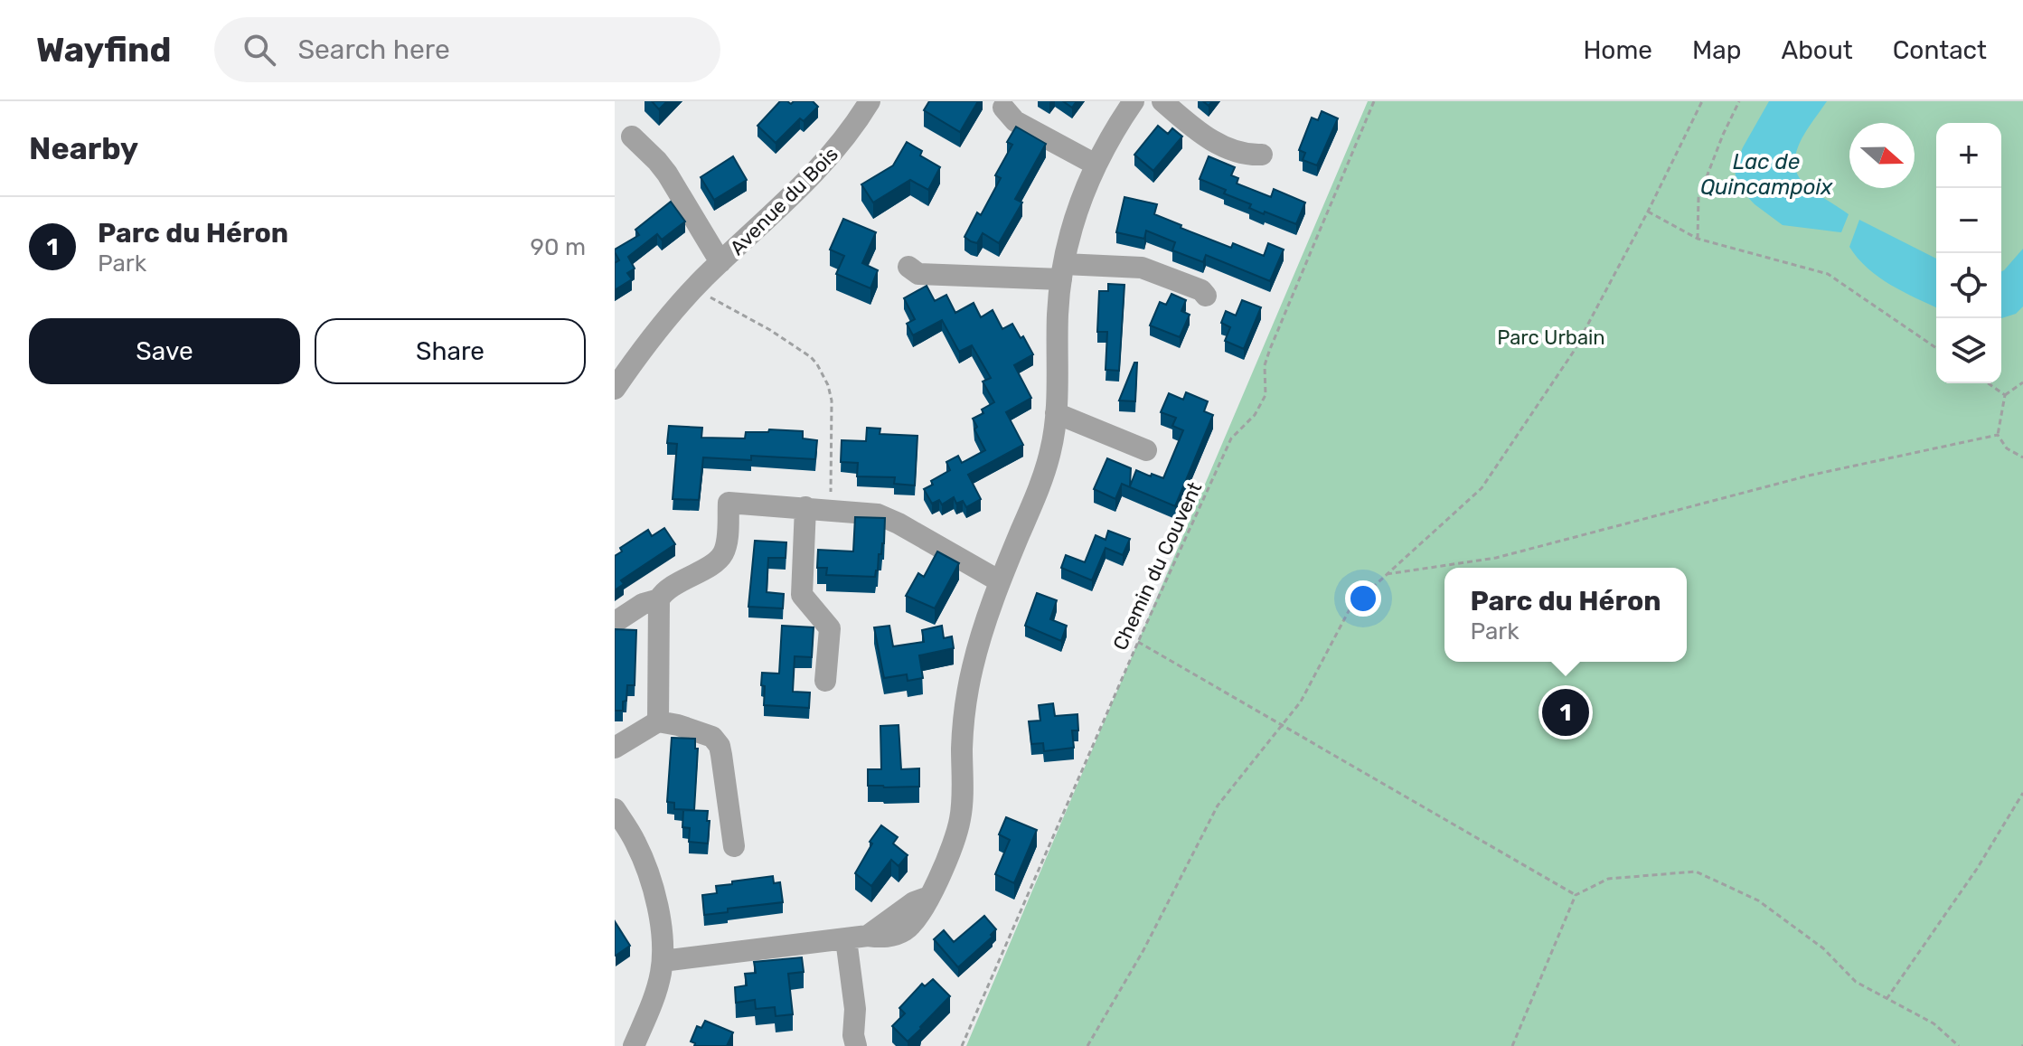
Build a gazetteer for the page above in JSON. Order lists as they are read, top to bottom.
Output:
{
  "streets": {
    "street": ["Avenue du Bois"],
    "path": ["Chemin du Couvent"]
  },
  "water": ["Lac de Quincampoix"],
  "parks": ["Parc Urbain"],
  "north": "right",
  "page": {
    "header": "Wayfind",
    "search": "Search here",
    "nav": [
      "Home",
      "Map",
      "About",
      "Contact"
    ],
    "heading": "Nearby",
    "map_buttons": ["+", "−"],
    "list": [
      {
        "mark": "1",
        "name": "Parc du Héron",
        "note": "Park",
        "value": "90 m"
      }
    ],
    "buttons": ["Save", "Share"],
    "popup": ["Parc du Héron", "Park"],
    "pins": "1"
  }
}
